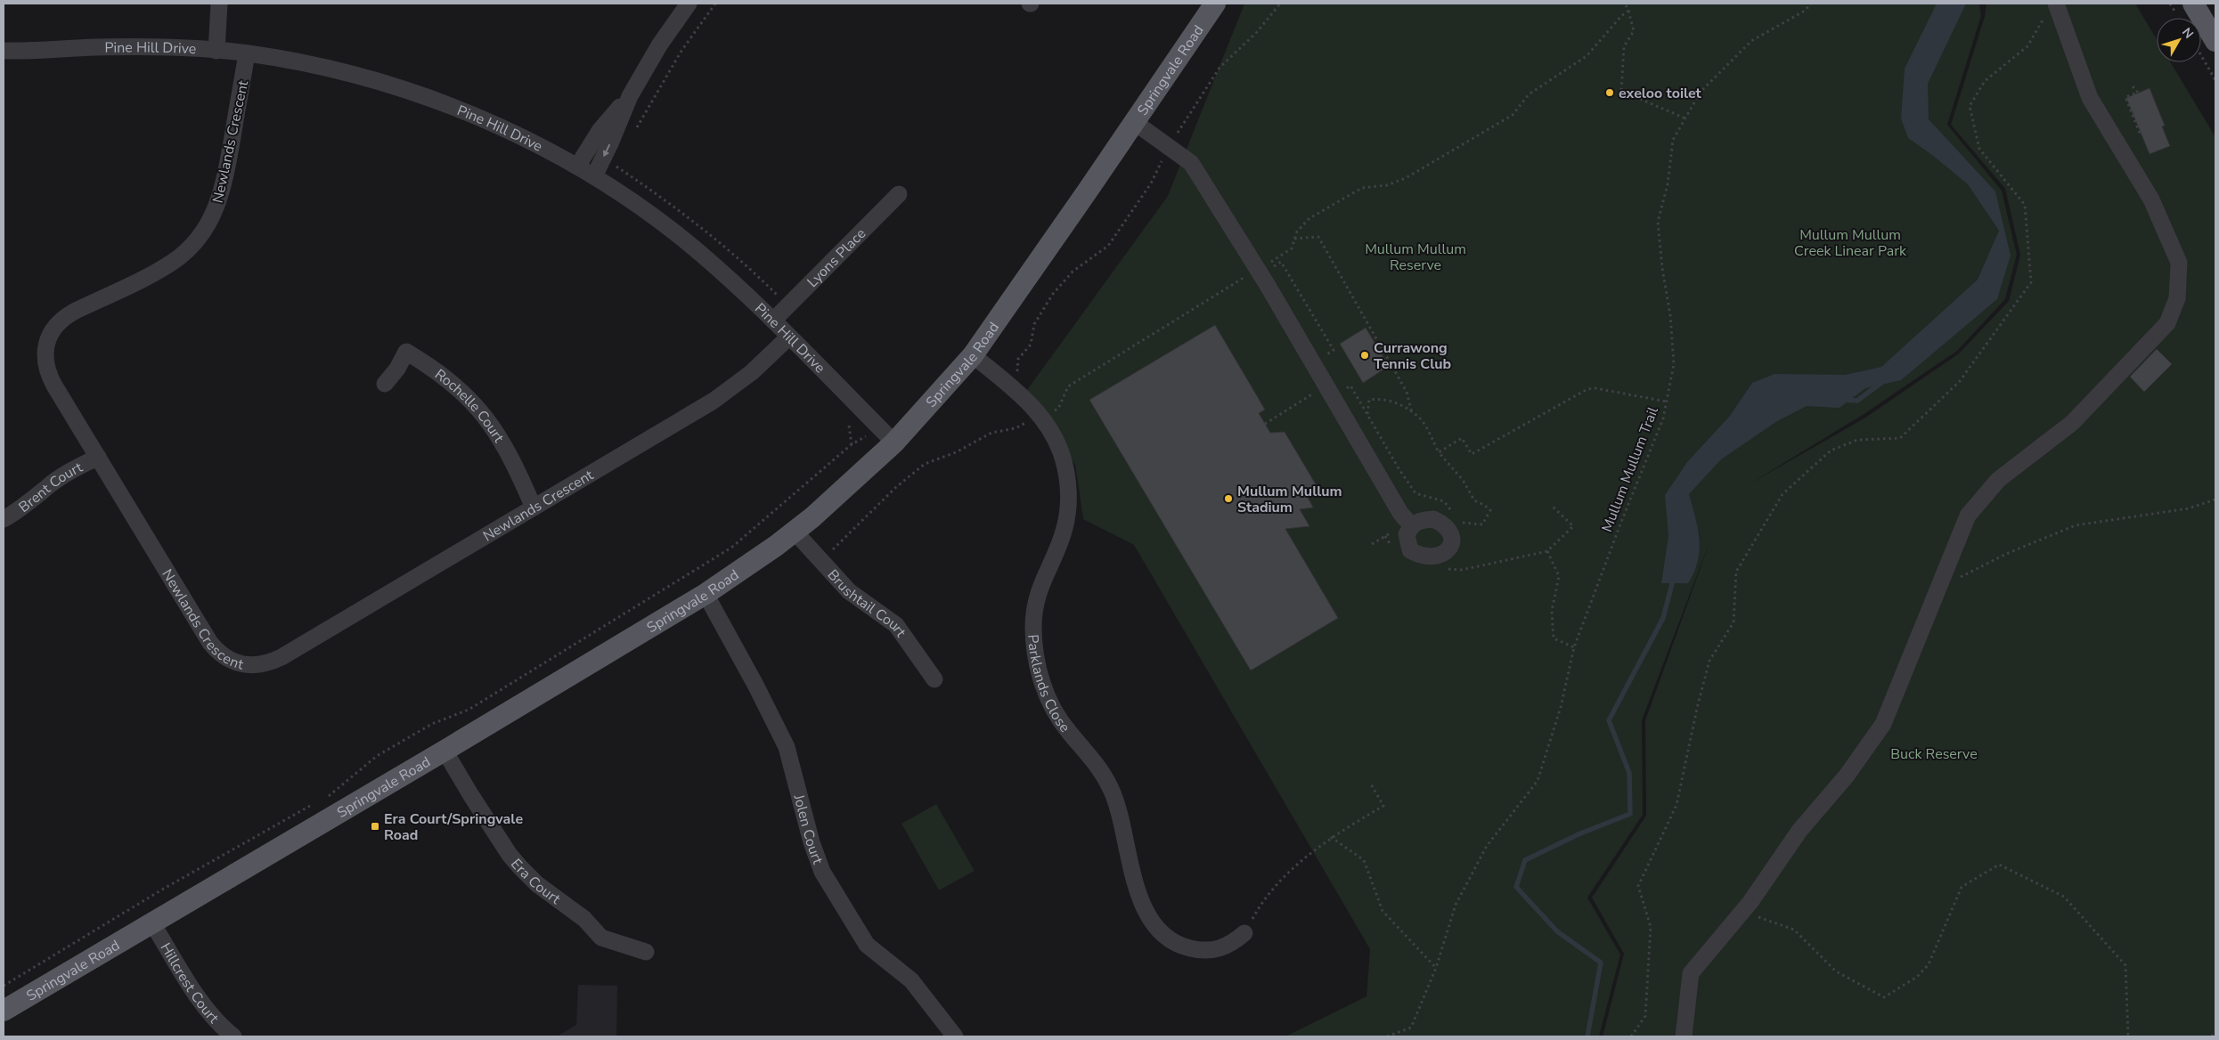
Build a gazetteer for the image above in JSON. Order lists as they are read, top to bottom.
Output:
{
  "streets": {
    "main road": ["Springvale Road"],
    "street": [
      "Pine Hill Drive",
      "Newlands Crescent",
      "Lyons Place",
      "Rochelle Court",
      "Brent Court",
      "Brushtail Court",
      "Parklands Close",
      "Jolen Court",
      "Era Court",
      "Hillcrest Court"
    ],
    "path": ["Mullum Mullum Trail"]
  },
  "crossings": [
    ["Pine Hill Drive", "Springvale Road"],
    ["Pine Hill Drive", "Newlands Crescent"],
    ["Pine Hill Drive", "Lyons Place"],
    ["Springvale Road", "Brushtail Court"],
    ["Springvale Road", "Parklands Close"],
    ["Springvale Road", "Jolen Court"],
    ["Springvale Road", "Era Court"],
    ["Springvale Road", "Hillcrest Court"],
    ["Newlands Crescent", "Rochelle Court"],
    ["Newlands Crescent", "Brent Court"]
  ],
  "parks": ["Mullum Mullum Creek Linear Park", "Mullum Mullum Reserve", "Buck Reserve"],
  "places": {
    "other": ["exeloo toilet", "Currawong Tennis Club", "Mullum Mullum Stadium"],
    "transit": ["Era Court/Springvale Road"]
  },
  "north": "top right"
}
